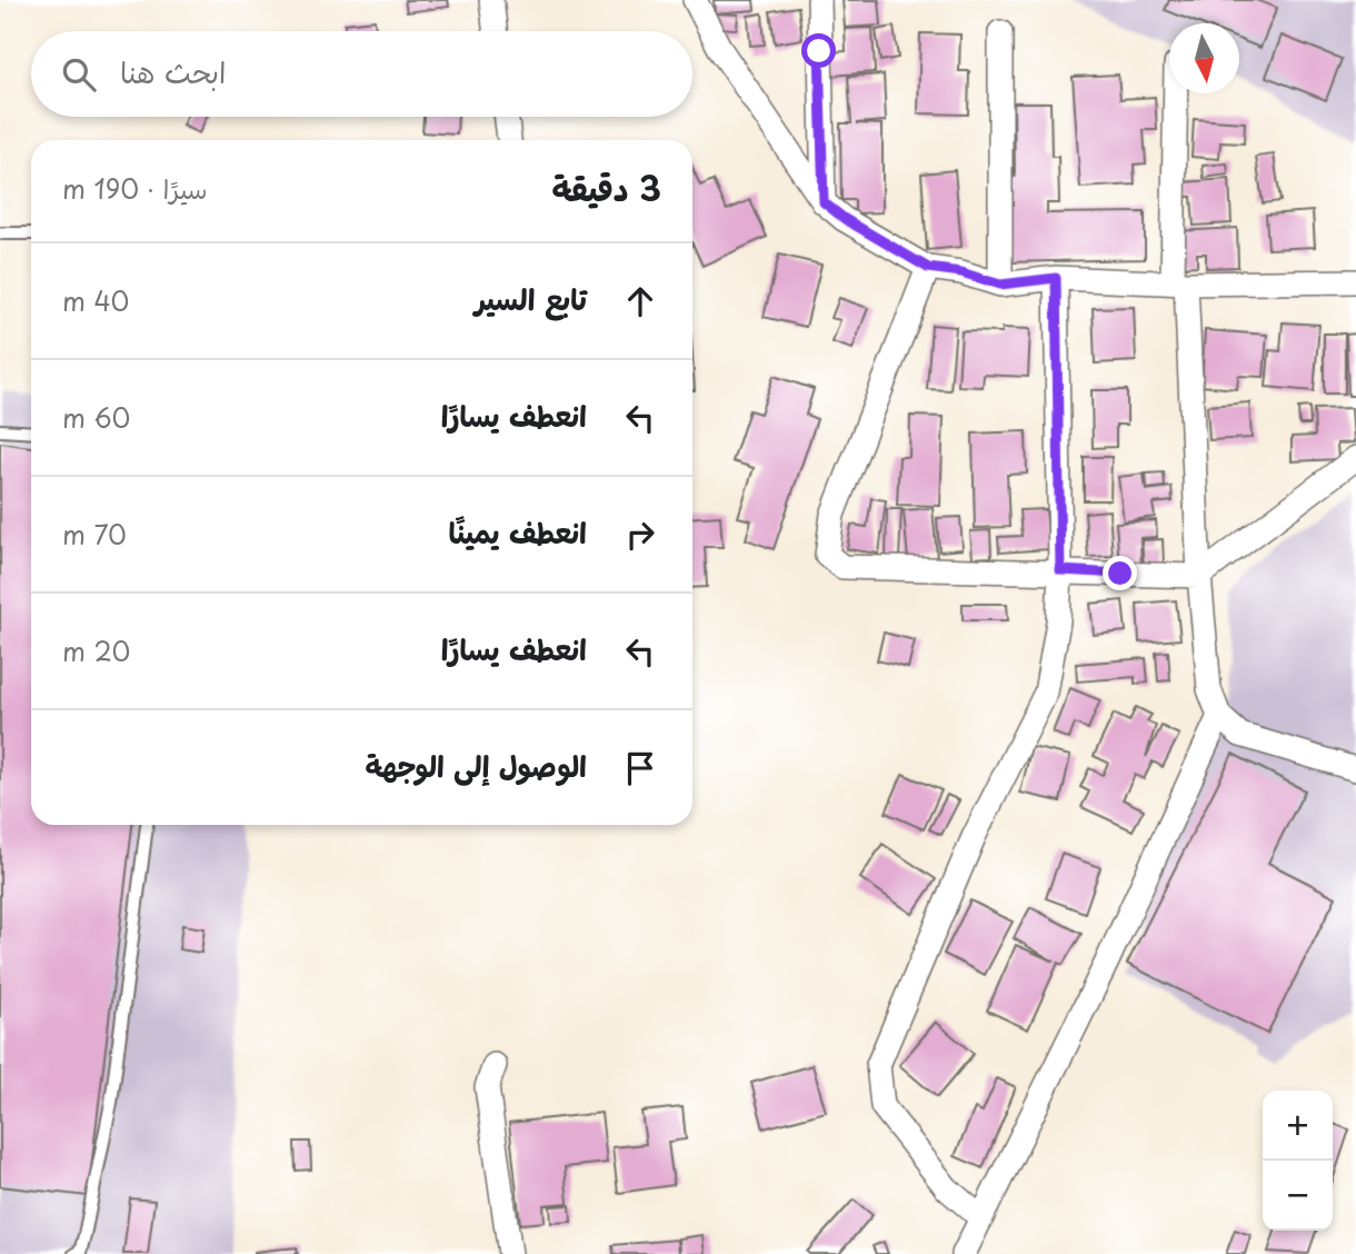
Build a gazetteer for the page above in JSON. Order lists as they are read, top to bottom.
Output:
{
  "north": "bottom",
  "page": {
    "search": "ابحث هنا",
    "heading": ["3 دقيقة", "سيرًا · 190 m"],
    "list": [
      ["تابع السير", "40 m"],
      ["انعطف يسارًا", "60 m"],
      ["انعطف يمينًا", "70 m"],
      ["انعطف يسارًا", "20 m"],
      "الوصول إلى الوجهة"
    ],
    "map_buttons": ["+", "−"]
  }
}
